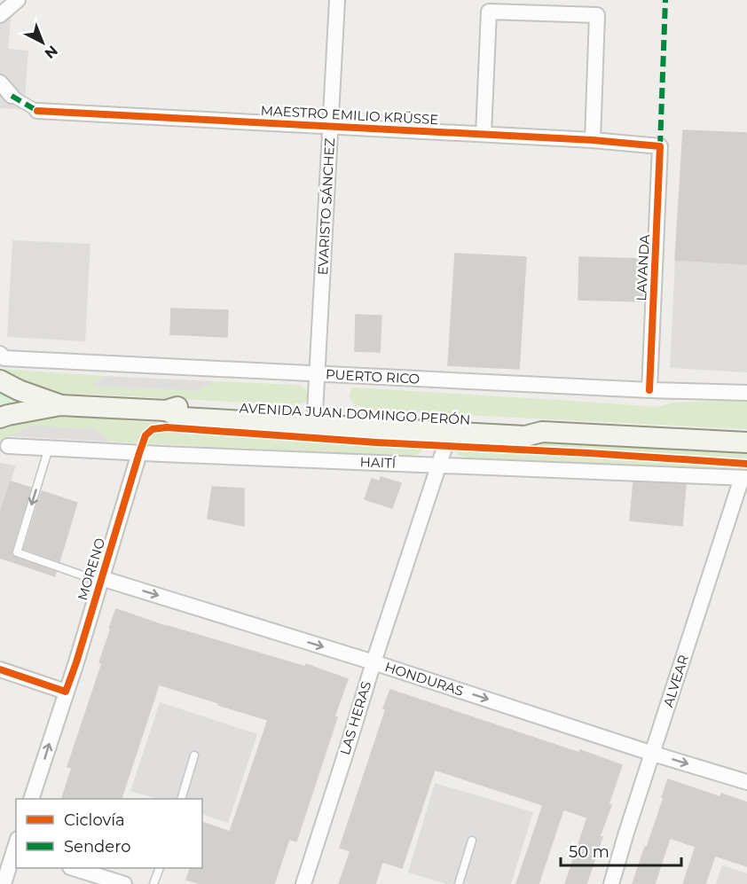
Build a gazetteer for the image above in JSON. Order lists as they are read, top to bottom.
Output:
{
  "streets": {
    "main road": ["AVENIDA JUAN DOMINGO PERÓN"],
    "street": [
      "MAESTRO EMILIO KRÜSSE",
      "EVARISTO SÁNCHEZ",
      "LAVANDA",
      "PUERTO RICO",
      "HAITÍ",
      "MORENO",
      "HONDURAS",
      "ALVEAR",
      "LAS HERAS"
    ]
  },
  "crossings": [
    ["MAESTRO EMILIO KRÜSSE", "EVARISTO SÁNCHEZ"],
    ["MAESTRO EMILIO KRÜSSE", "LAVANDA"],
    ["EVARISTO SÁNCHEZ", "PUERTO RICO"],
    ["EVARISTO SÁNCHEZ", "AVENIDA JUAN DOMINGO PERÓN"],
    ["LAVANDA", "PUERTO RICO"],
    ["AVENIDA JUAN DOMINGO PERÓN", "LAS HERAS"],
    ["HAITÍ", "MORENO"],
    ["HAITÍ", "ALVEAR"],
    ["HAITÍ", "LAS HERAS"],
    ["MORENO", "HONDURAS"],
    ["HONDURAS", "ALVEAR"],
    ["HONDURAS", "LAS HERAS"]
  ],
  "one_way": ["HONDURAS"],
  "legend": ["Ciclovía", "Sendero"],
  "scale_bar": "50 m",
  "north": "bottom right"
}
